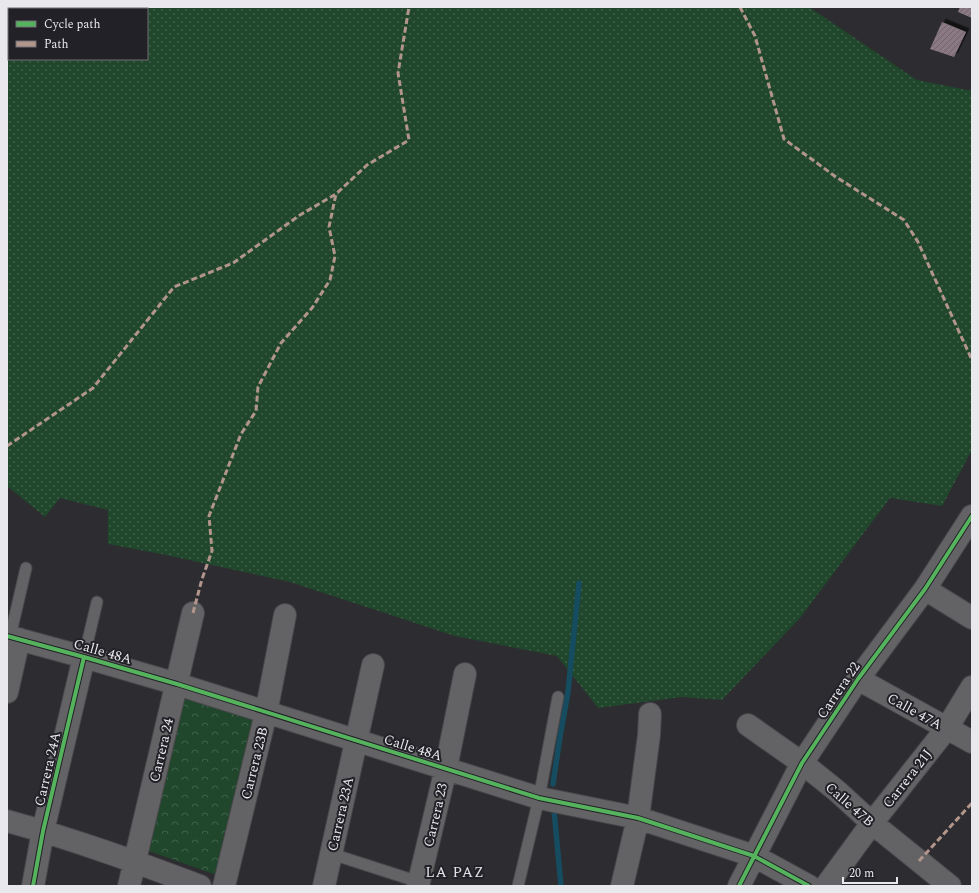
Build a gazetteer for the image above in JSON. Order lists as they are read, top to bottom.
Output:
{
  "streets": {
    "street": [
      "Calle 48A",
      "Carrera 22",
      "Calle 47A",
      "Carrera 24",
      "Carrera 23B",
      "Carrera 24A",
      "Carrera 21J",
      "Calle 47B",
      "Carrera 23A",
      "Carrera 23"
    ]
  },
  "crossings": [
    ["Calle 48A", "Carrera 22"],
    ["Calle 48A", "Carrera 24"],
    ["Calle 48A", "Carrera 23B"],
    ["Calle 48A", "Carrera 24A"],
    ["Calle 48A", "Carrera 23A"],
    ["Calle 48A", "Carrera 23"],
    ["Carrera 22", "Calle 47A"],
    ["Carrera 22", "Calle 47B"],
    ["Calle 47A", "Carrera 21J"],
    ["Carrera 21J", "Calle 47B"]
  ],
  "districts": ["LA PAZ"],
  "legend": ["Cycle path", "Path"],
  "scale_bar": "20 m"
}
